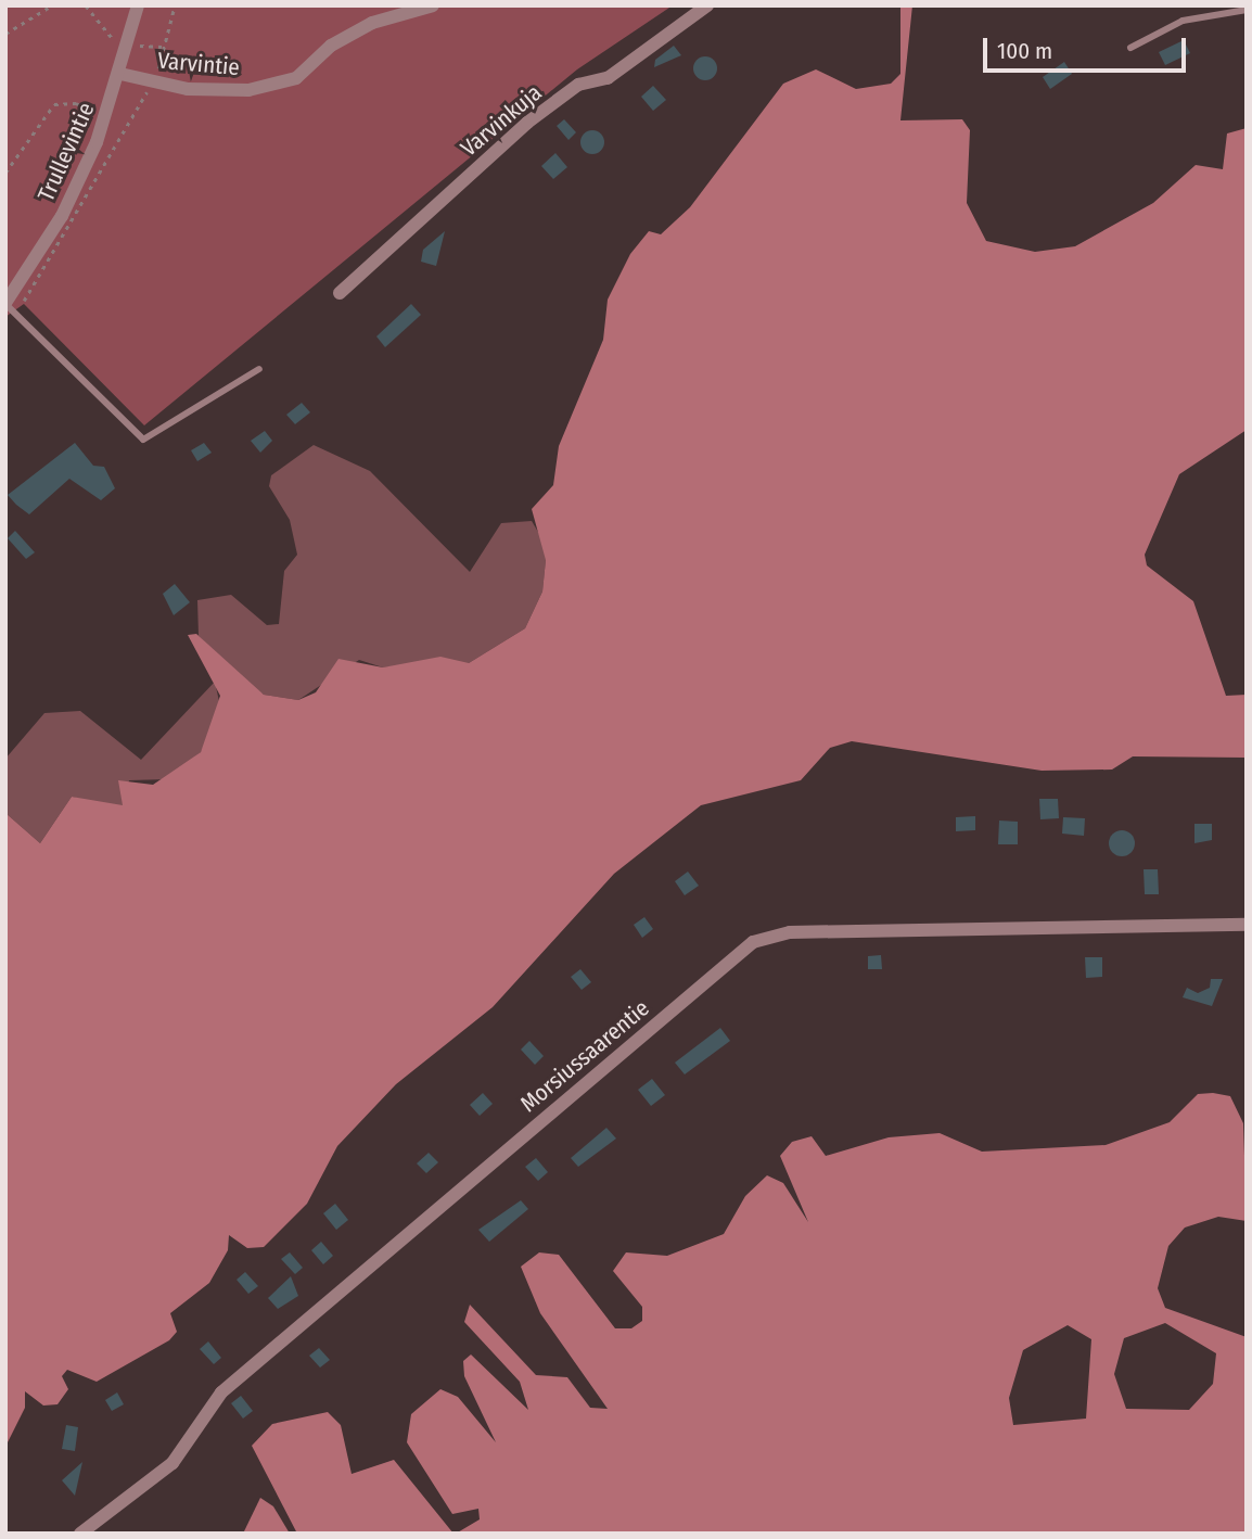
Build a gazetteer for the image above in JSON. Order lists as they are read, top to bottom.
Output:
{
  "streets": {
    "street": [
      "Varvintie",
      "Varvinkuja",
      "Trullevintie",
      "Morsiussaarentie"
    ]
  },
  "crossings": [
    ["Varvintie", "Trullevintie"]
  ],
  "scale_bar": "100 m"
}
